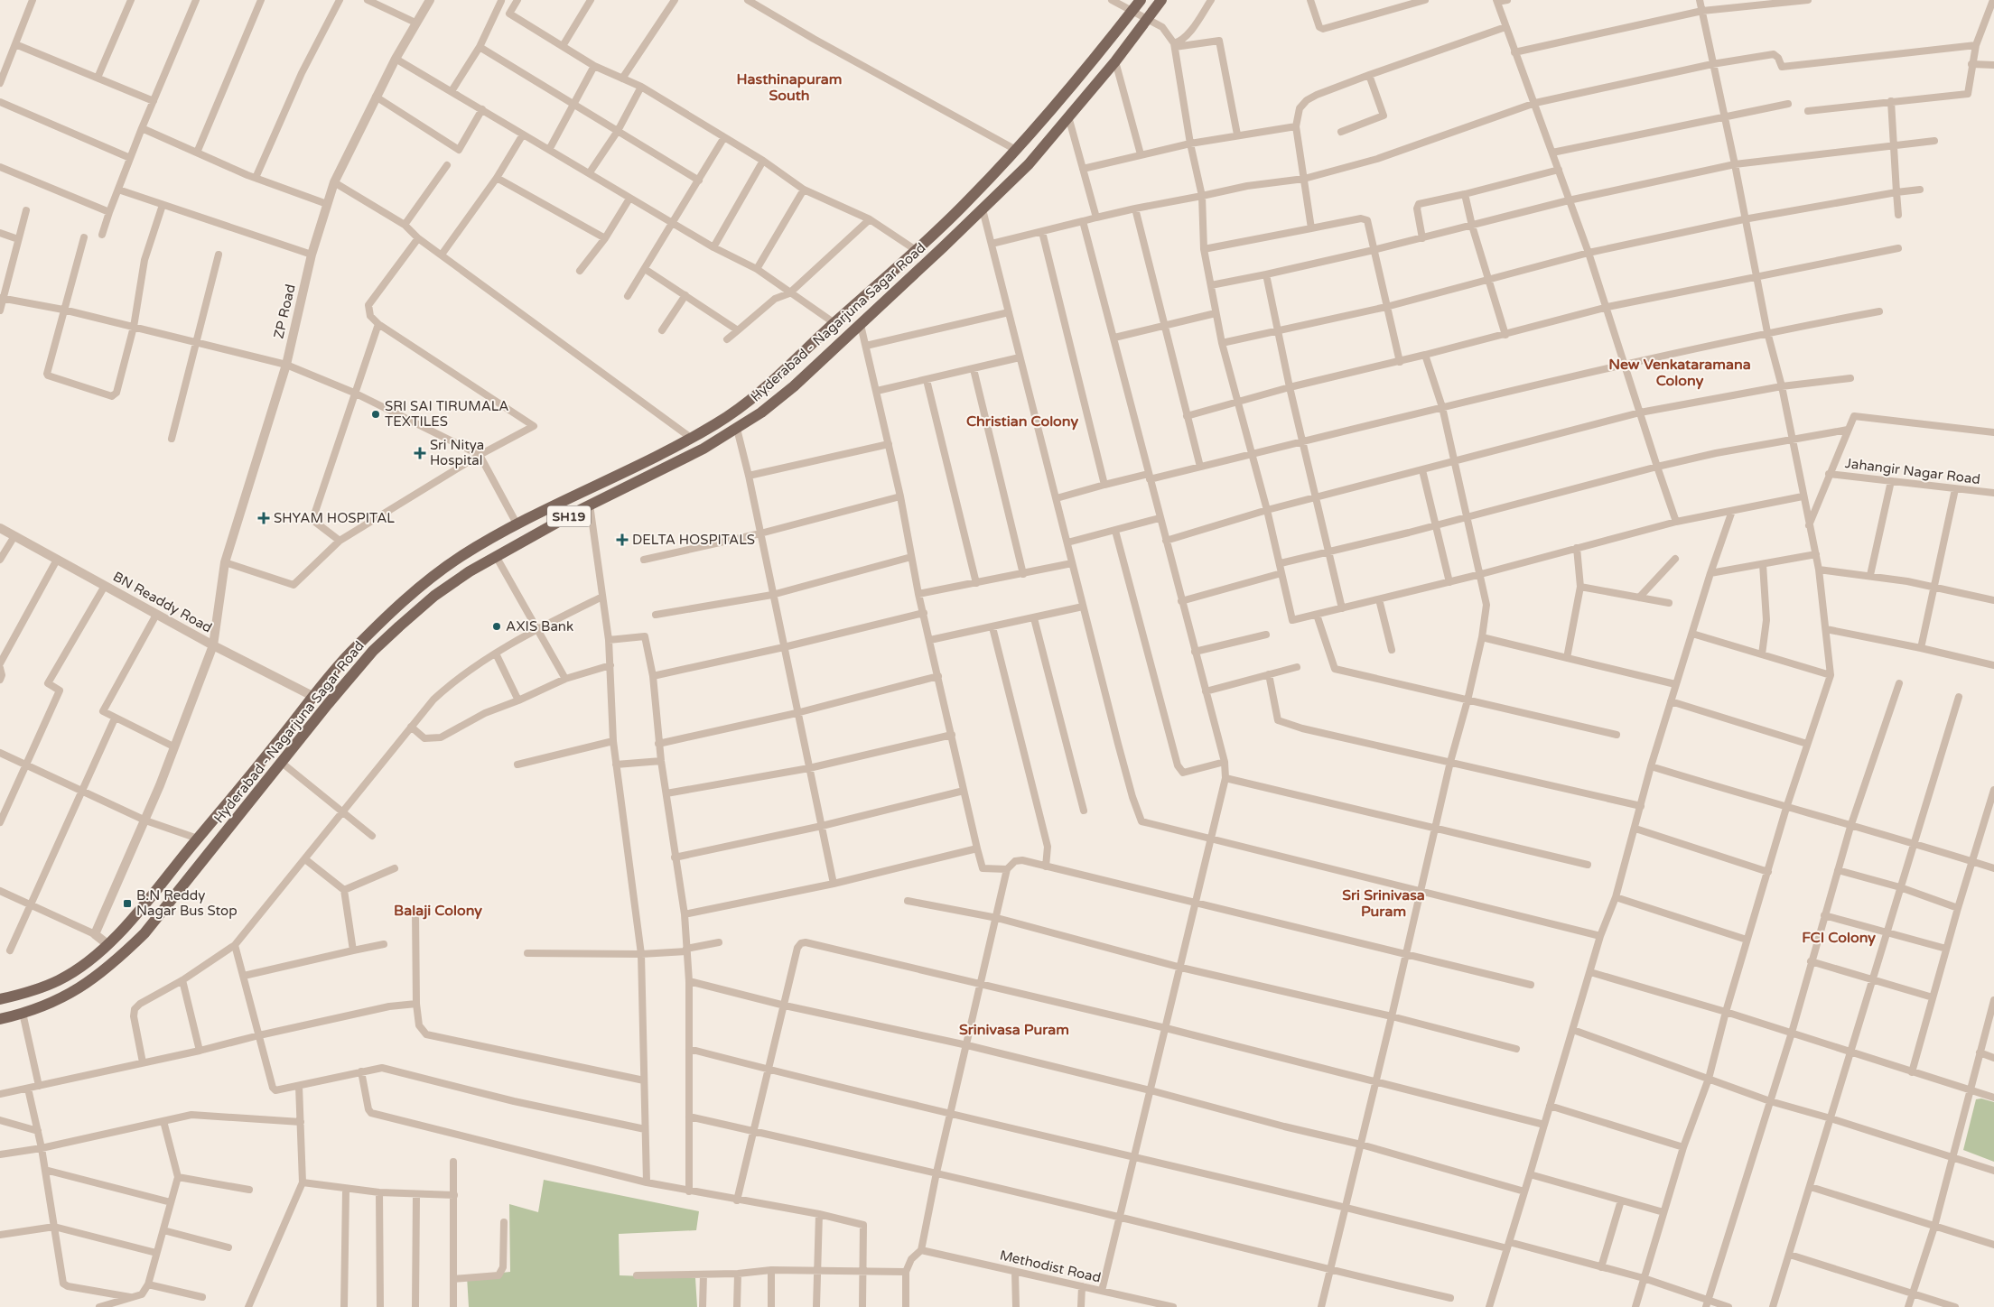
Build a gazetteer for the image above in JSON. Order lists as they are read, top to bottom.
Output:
{
  "streets": {
    "main road": ["Hyderabad - Nagarjuna Sagar Road", "SH19"],
    "street": [
      "ZP Road",
      "Jahangir Nagar Road",
      "BN Readdy Road",
      "Methodist Road"
    ]
  },
  "crossings": [
    ["ZP Road", "BN Readdy Road"],
    ["Hyderabad - Nagarjuna Sagar Road", "BN Readdy Road"]
  ],
  "districts": [
    "Hasthinapuram South",
    "New Venkataramana Colony",
    "Christian Colony",
    "Sri Srinivasa Puram",
    "Balaji Colony",
    "FCI Colony",
    "Srinivasa Puram"
  ],
  "places": {
    "other": ["SRI SAI TIRUMALA TEXTILES", "AXIS Bank"],
    "health": ["Sri Nitya Hospital", "SHYAM HOSPITAL", "DELTA HOSPITALS"],
    "transit": ["B.N Reddy Nagar Bus Stop"]
  }
}
